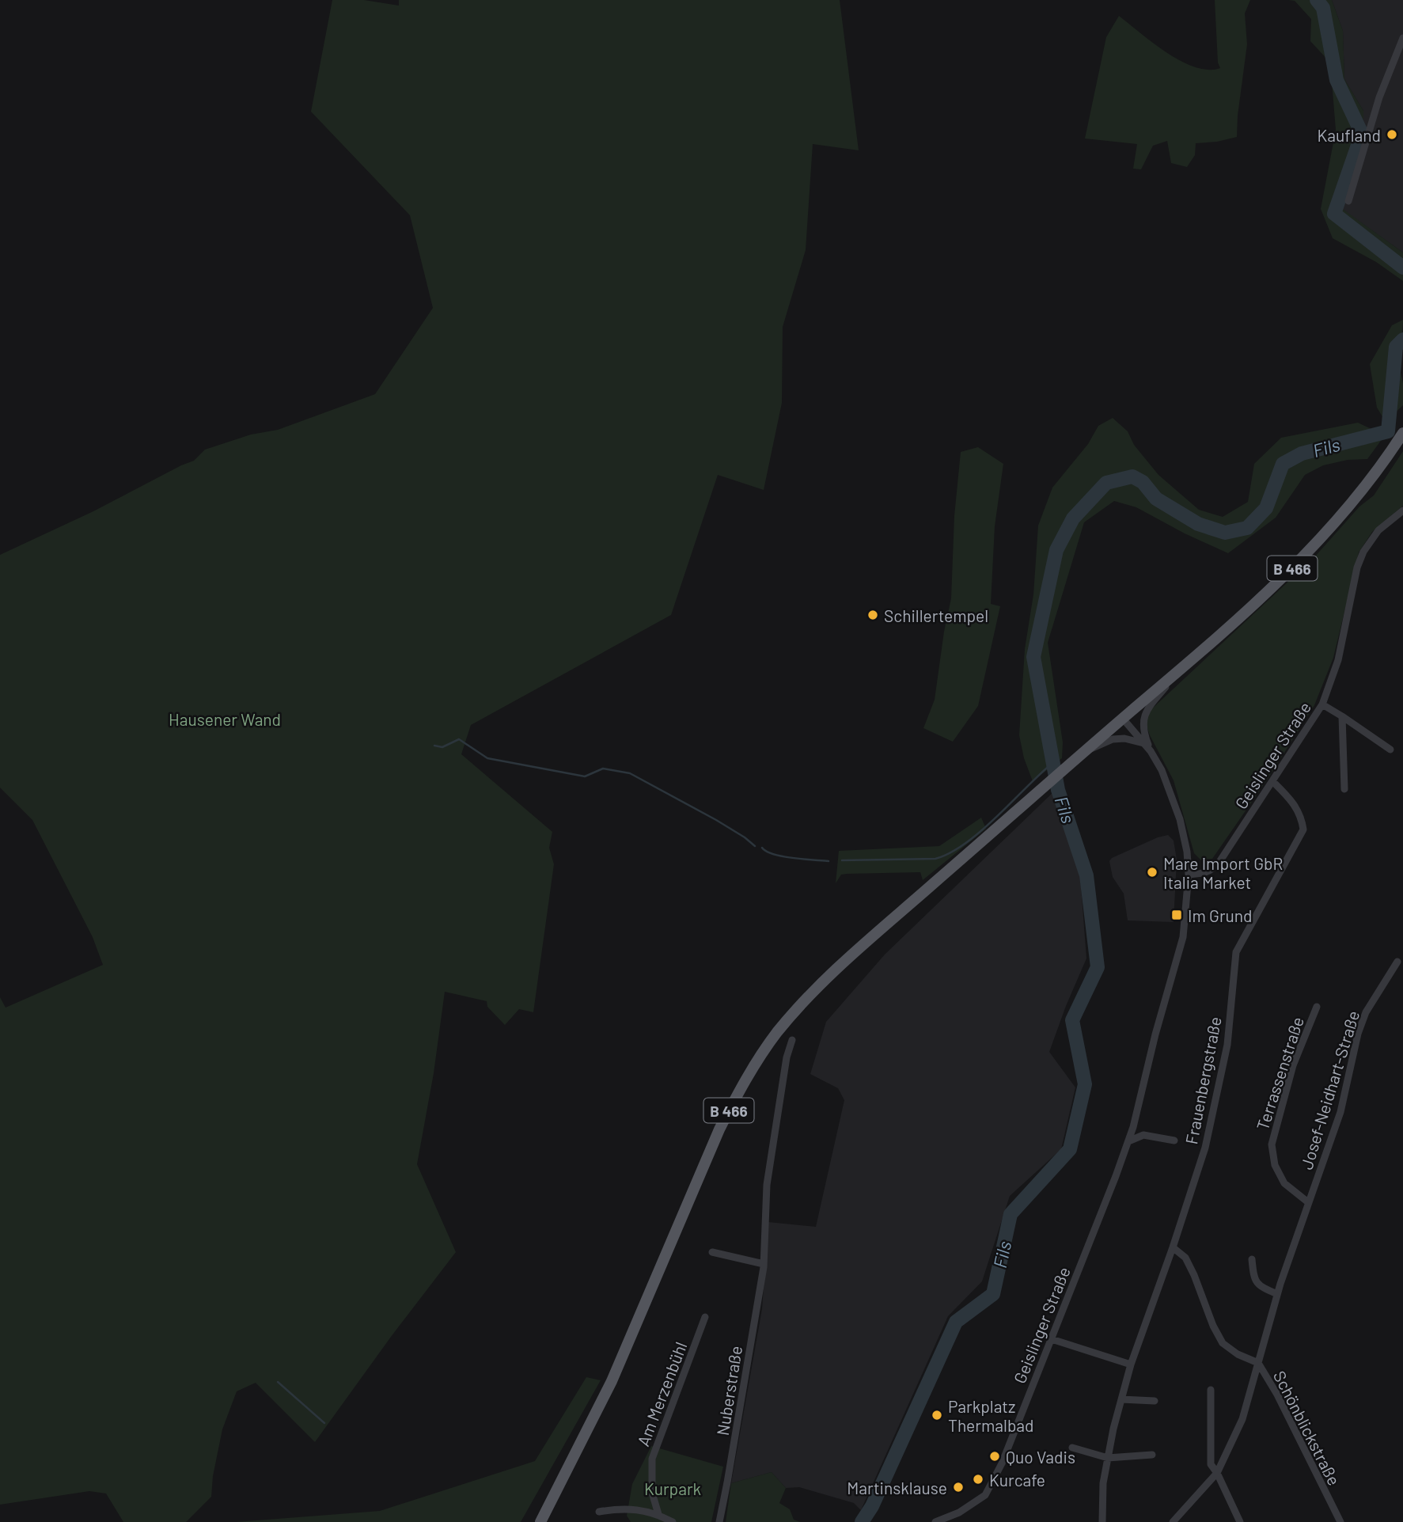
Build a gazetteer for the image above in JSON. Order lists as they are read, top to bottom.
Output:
{
  "streets": {
    "main road": ["B 466"],
    "street": [
      "Geislinger Straße",
      "Terrassenstraße",
      "Frauenbergstraße",
      "Josef-Neidhart-Straße",
      "Nuberstraße",
      "Am Merzenbühl",
      "Schönblickstraße"
    ]
  },
  "crossings": [
    ["B 466", "Geislinger Straße"],
    ["Geislinger Straße", "Frauenbergstraße"],
    ["Terrassenstraße", "Josef-Neidhart-Straße"],
    ["Frauenbergstraße", "Schönblickstraße"],
    ["Josef-Neidhart-Straße", "Schönblickstraße"]
  ],
  "water": ["Fils"],
  "parks": ["Hausener Wand", "Kurpark"],
  "places": {
    "other": [
      "Kaufland",
      "Schillertempel",
      "Mare Import GbR Italia Market",
      "Parkplatz Thermalbad",
      "Quo Vadis",
      "Kurcafe",
      "Martinsklause"
    ],
    "transit": ["Im Grund"]
  }
}
